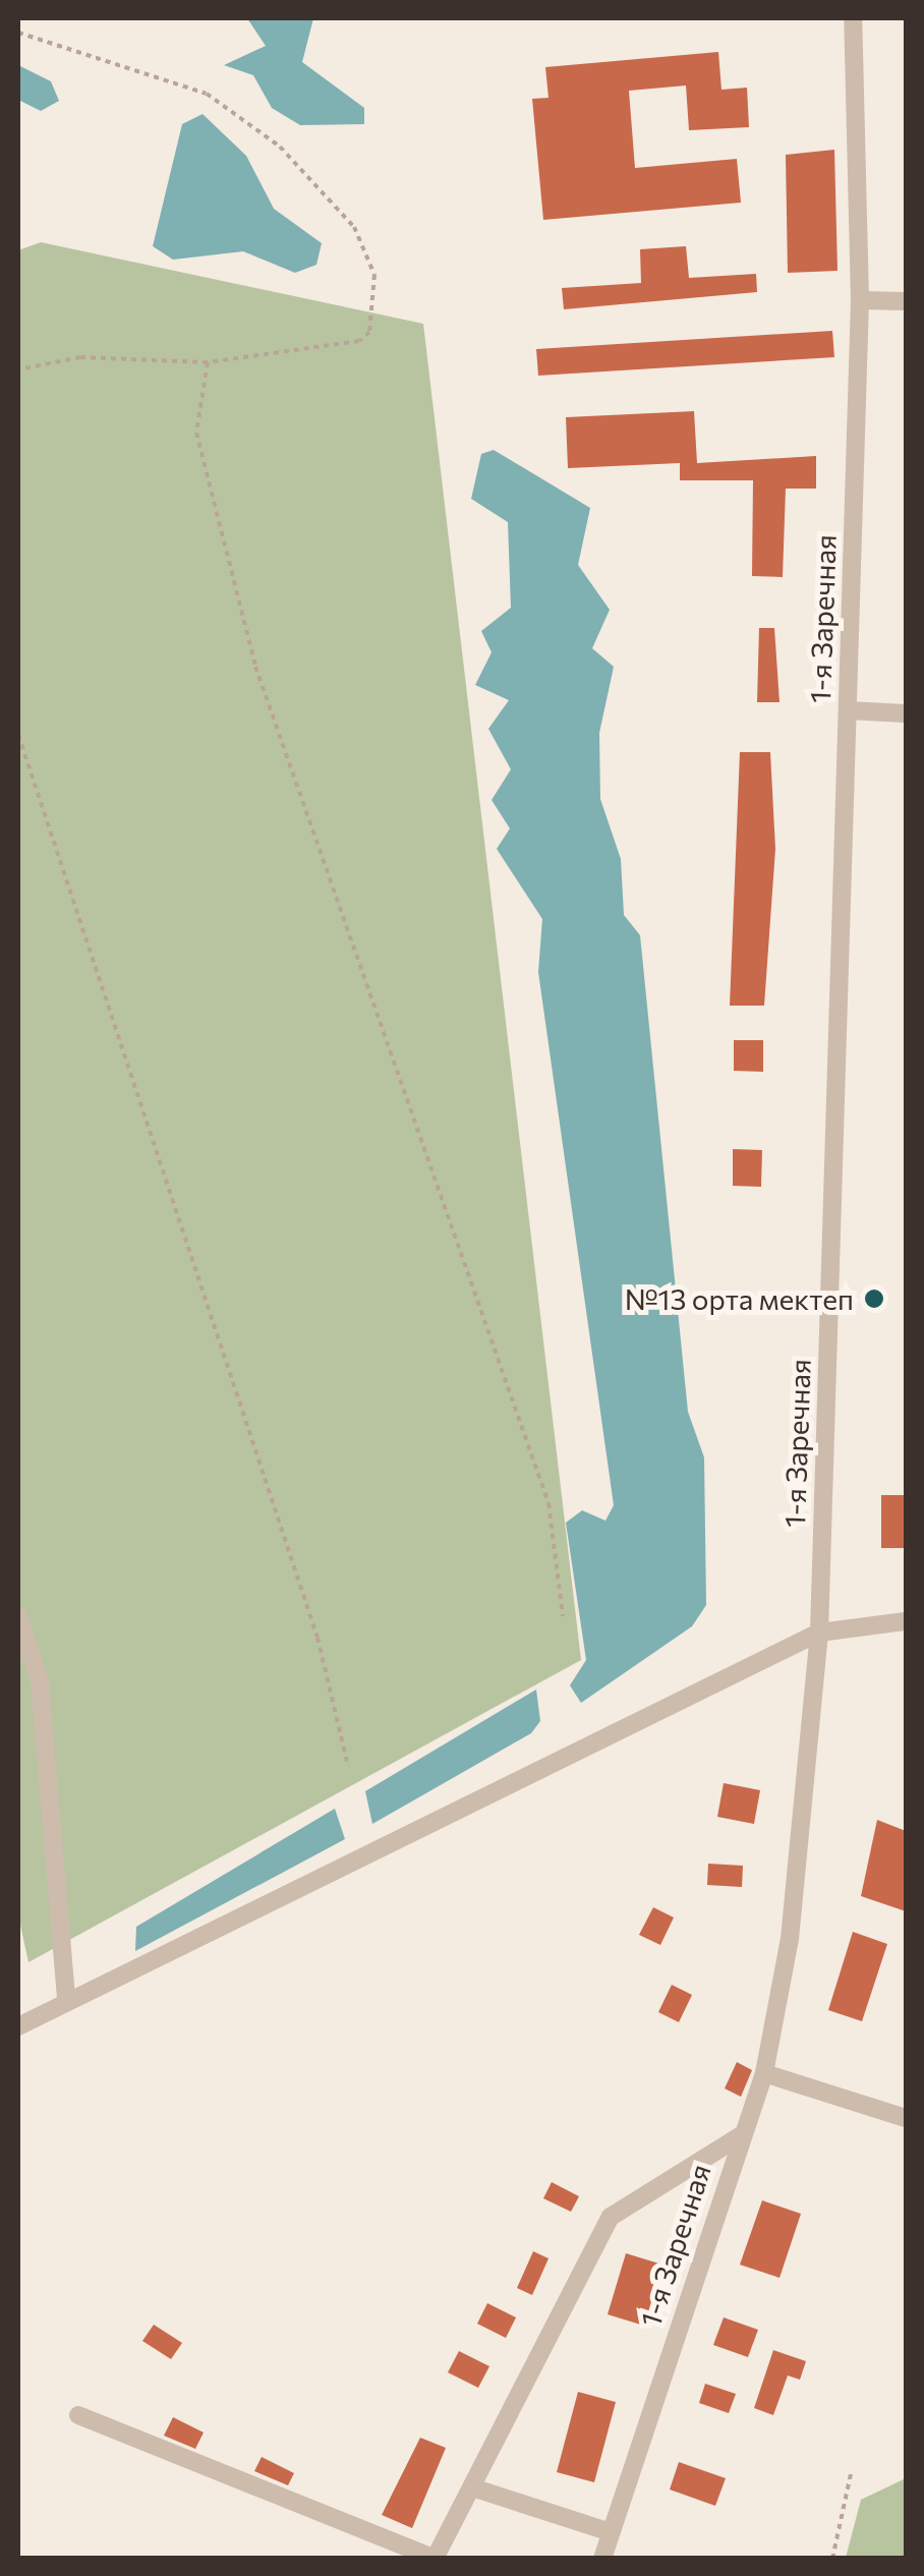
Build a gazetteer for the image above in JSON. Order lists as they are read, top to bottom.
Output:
{
  "streets": {
    "street": ["1-я Заречная"]
  },
  "places": ["№13 орта мектеп"]
}
